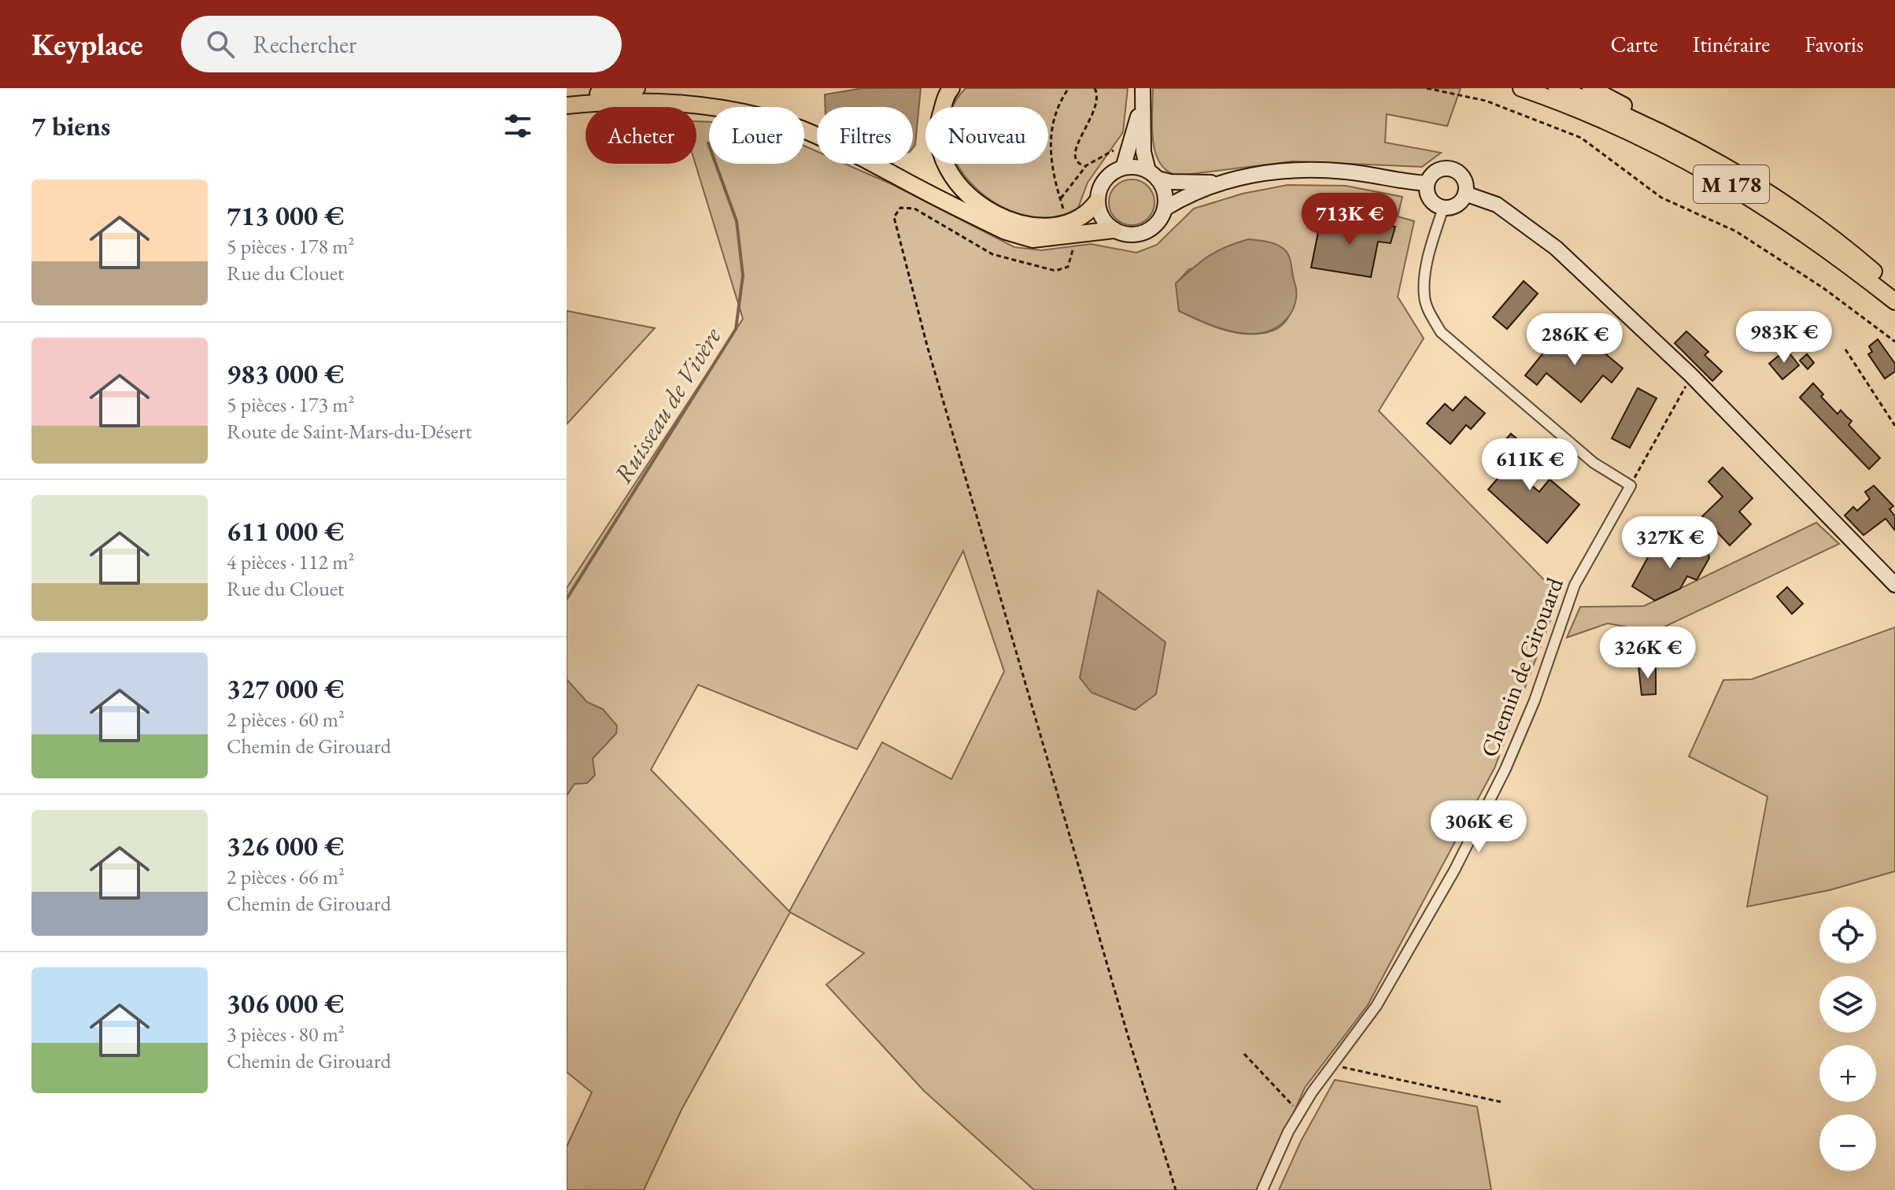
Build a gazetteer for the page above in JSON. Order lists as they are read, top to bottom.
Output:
{
  "streets": {
    "main road": ["M 178"],
    "street": ["Chemin de Girouard"]
  },
  "water": ["Ruisseau de Vivère"],
  "page": {
    "header": "Keyplace",
    "search": "Rechercher",
    "nav": ["Carte", "Itinéraire", "Favoris"],
    "heading": "7 biens",
    "chip": [
      "Acheter",
      "Louer",
      "Filtres",
      "Nouveau"
    ],
    "list": [
      {
        "name": "713 000 €",
        "note": "5 pièces · 178 m² · Rue du Clouet"
      },
      {
        "name": "983 000 €",
        "note": "5 pièces · 173 m² · Route de Saint-Mars-du-Désert"
      },
      {
        "name": "611 000 €",
        "note": "4 pièces · 112 m² · Rue du Clouet"
      },
      {
        "name": "327 000 €",
        "note": "2 pièces · 60 m² · Chemin de Girouard"
      },
      {
        "name": "326 000 €",
        "note": "2 pièces · 66 m² · Chemin de Girouard"
      },
      {
        "name": "306 000 €",
        "note": "3 pièces · 80 m² · Chemin de Girouard"
      }
    ],
    "price": [
      "713K €",
      "983K €",
      "286K €",
      "611K €",
      "327K €",
      "326K €",
      "306K €"
    ],
    "map_buttons": ["+", "−"]
  }
}
